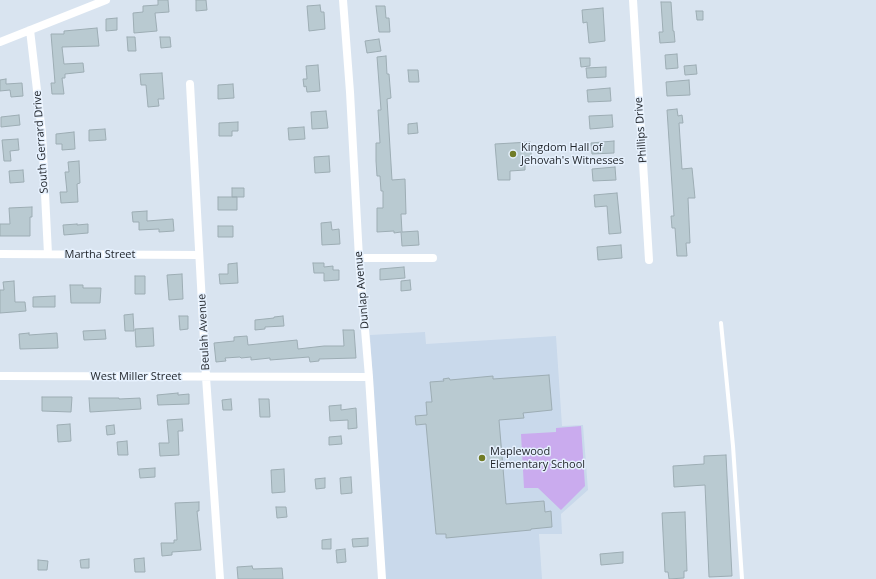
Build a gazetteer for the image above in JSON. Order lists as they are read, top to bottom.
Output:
{
  "streets": {
    "street": [
      "Phillips Drive",
      "South Gerrard Drive",
      "Martha Street",
      "Dunlap Avenue",
      "Beulah Avenue",
      "West Miller Street"
    ]
  },
  "crossings": [
    ["South Gerrard Drive", "Martha Street"],
    ["Martha Street", "Beulah Avenue"],
    ["Dunlap Avenue", "West Miller Street"],
    ["Beulah Avenue", "West Miller Street"]
  ],
  "places": ["Kingdom Hall of Jehovah's Witnesses", "Maplewood Elementary School"]
}
